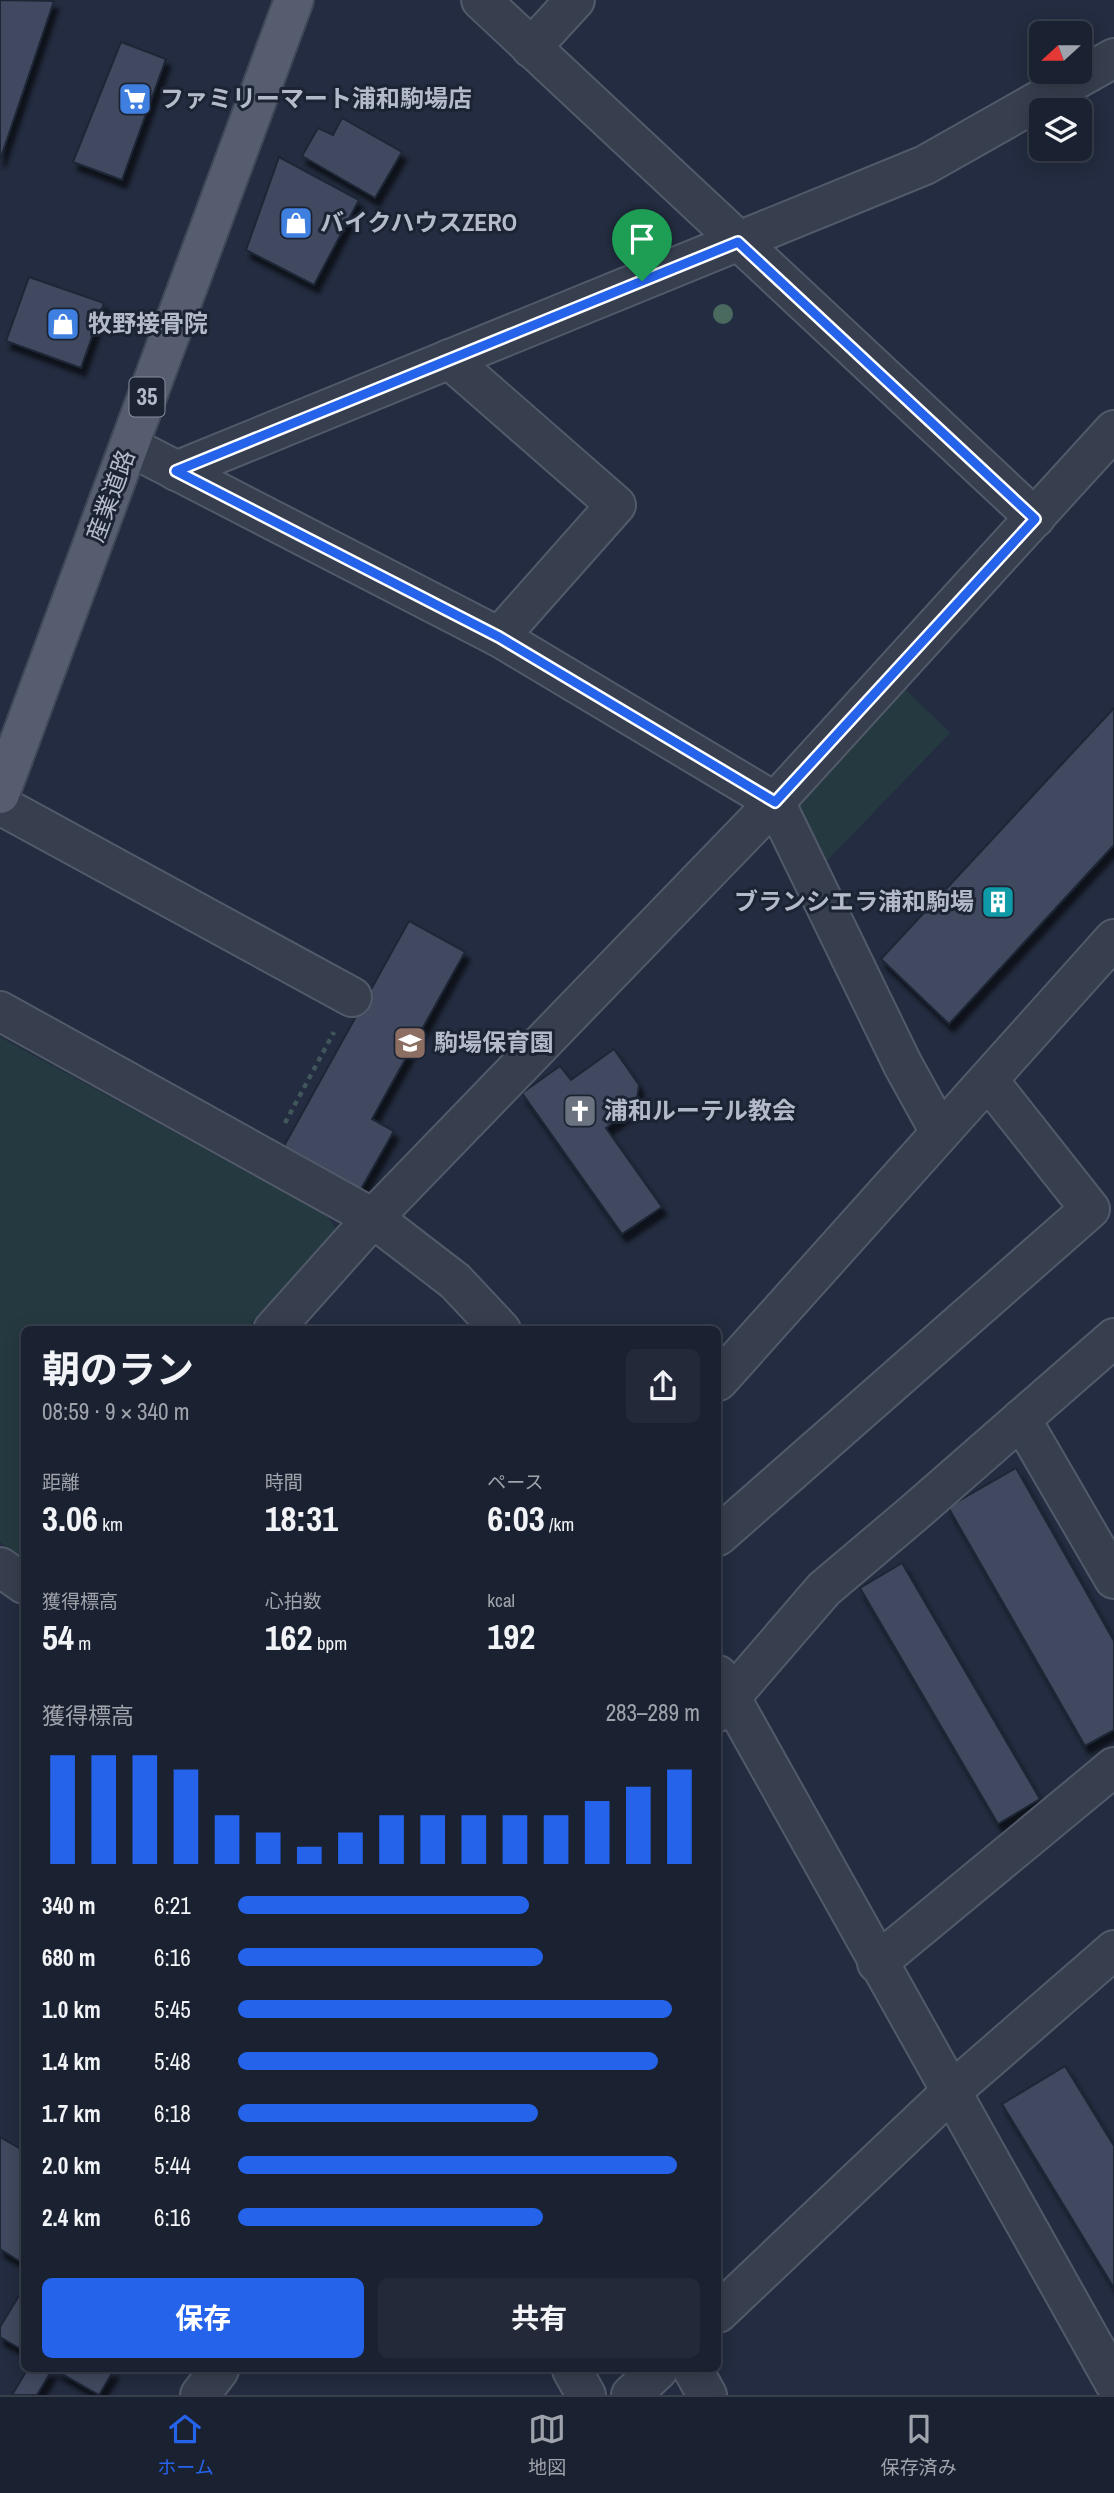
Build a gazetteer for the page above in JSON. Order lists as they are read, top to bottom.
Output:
{
  "streets": {
    "main road": ["35", "産業道路"]
  },
  "places": {
    "supermarket": ["ファミリーマート浦和駒場店"],
    "shop": ["バイクハウスZERO", "牧野接骨院"],
    "building": ["ブランシエラ浦和駒場"],
    "school or university": ["駒場保育園"],
    "church": ["浦和ルーテル教会"]
  },
  "north": "left",
  "page": {
    "heading": ["朝のラン", "08:59 · 9 × 340 m"],
    "stats": [
      ["距離", "3.06 km"],
      ["時間", "18:31"],
      ["ペース", "6:03 /km"],
      ["獲得標高", "54 m"],
      ["心拍数", "162 bpm"],
      ["kcal", "192"]
    ],
    "chart": ["獲得標高", "283–289 m"],
    "list": [
      {
        "name": "340 m",
        "note": "6:21"
      },
      {
        "name": "680 m",
        "note": "6:16"
      },
      {
        "name": "1.0 km",
        "note": "5:45"
      },
      {
        "name": "1.4 km",
        "note": "5:48"
      },
      {
        "name": "1.7 km",
        "note": "6:18"
      },
      {
        "name": "2.0 km",
        "note": "5:44"
      },
      {
        "name": "2.4 km",
        "note": "6:16"
      }
    ],
    "buttons": ["保存", "共有"],
    "tabs": ["ホーム", "地図", "保存済み"]
  }
}
